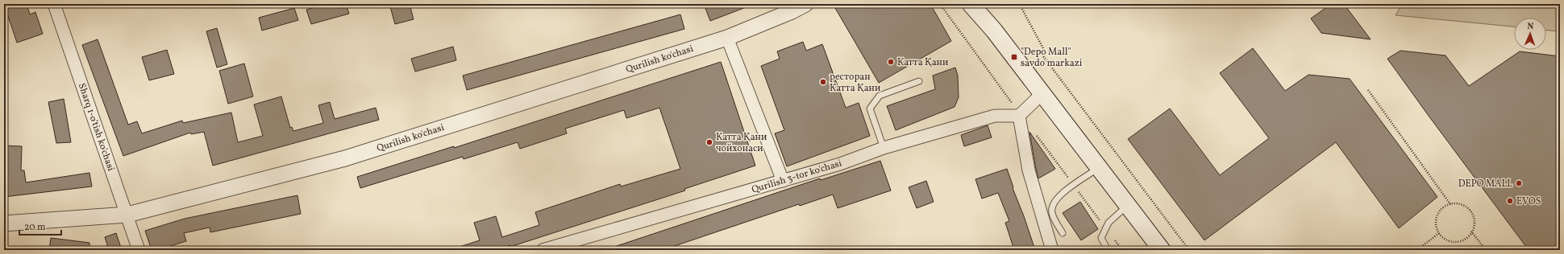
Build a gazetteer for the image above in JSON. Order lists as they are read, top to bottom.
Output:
{
  "streets": {
    "street": ["Qurilish ko'chasi", "Sharq 1-o'tish ko'chasi", "Qurilish 3-tor ko'chasi"]
  },
  "crossings": [
    ["Qurilish ko'chasi", "Sharq 1-o'tish ko'chasi"]
  ],
  "places": {
    "transit": ["\"Depo Mall\" savdo markazi"],
    "other": [
      "Катта Қани",
      "ресторан Катта Қани",
      "Катта Қани чойхонаси",
      "DEPO MALL",
      "EVOS"
    ]
  },
  "scale_bar": "20 m",
  "north": "top"
}
